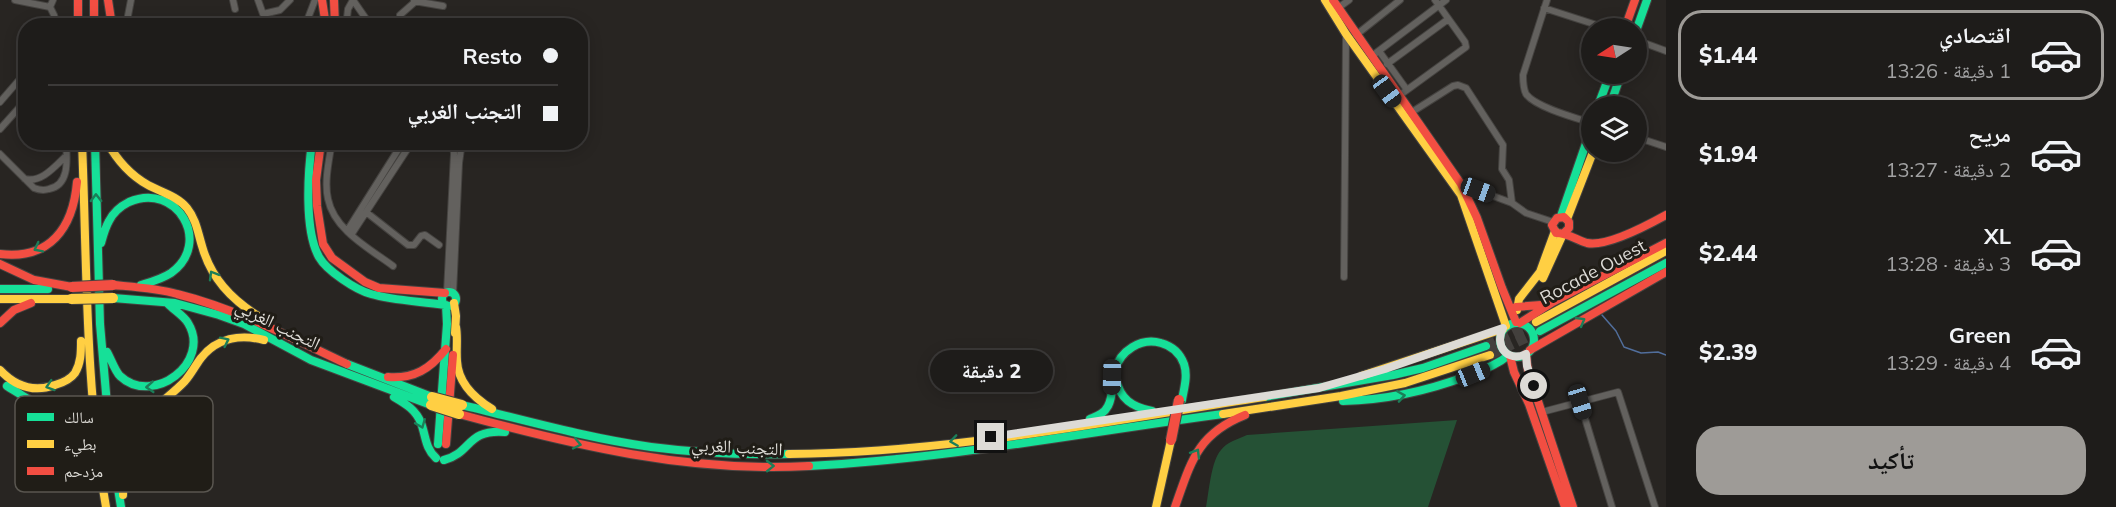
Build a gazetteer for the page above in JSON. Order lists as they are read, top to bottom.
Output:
{
  "streets": {
    "main road": ["Rocade Ouest", "التجنب الغربي"]
  },
  "legend": ["سالك", "بطيء", "مزدحم"],
  "north": "left",
  "page": {
    "list": [
      {
        "name": "اقتصادي",
        "note": "1 دقيقة · 13:26",
        "value": "$1.44"
      },
      {
        "name": "مريح",
        "note": "2 دقيقة · 13:27",
        "value": "$1.94"
      },
      {
        "name": "XL",
        "note": "3 دقيقة · 13:28",
        "value": "$2.44"
      },
      {
        "name": "Green",
        "note": "4 دقيقة · 13:29",
        "value": "$2.39"
      }
    ],
    "banner": ["Resto", "التجنب الغربي"],
    "bubble": "2 دقيقة",
    "buttons": "تأكيد"
  }
}
